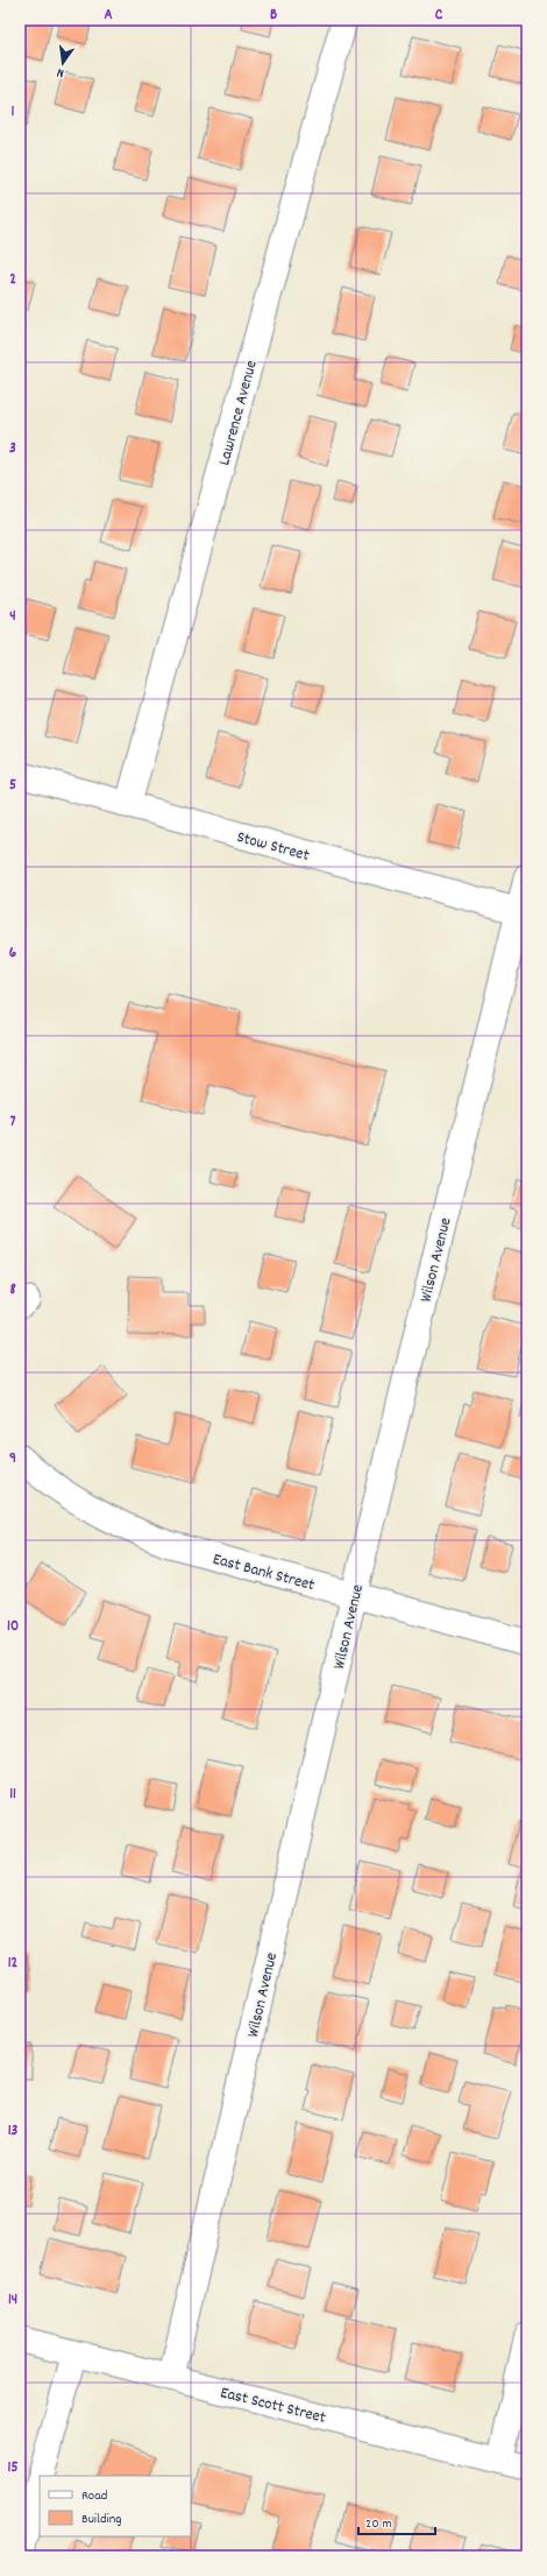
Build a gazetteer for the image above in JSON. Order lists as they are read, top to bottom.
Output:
{
  "streets": {
    "street": [
      "Lawrence Avenue",
      "Stow Street",
      "Wilson Avenue",
      "East Bank Street",
      "East Scott Street"
    ]
  },
  "crossings": [
    ["Lawrence Avenue", "Stow Street"],
    ["Stow Street", "Wilson Avenue"],
    ["Wilson Avenue", "East Bank Street"],
    ["Wilson Avenue", "East Scott Street"]
  ],
  "legend": ["Road", "Building"],
  "scale_bar": "20 m",
  "north": "bottom",
  "grid": {
    "columns": ["A", "B", "C"],
    "rows": [
      "1",
      "2",
      "3",
      "4",
      "5",
      "6",
      "7",
      "8",
      "9",
      "10",
      "11",
      "12",
      "13",
      "14",
      "15"
    ]
  }
}
